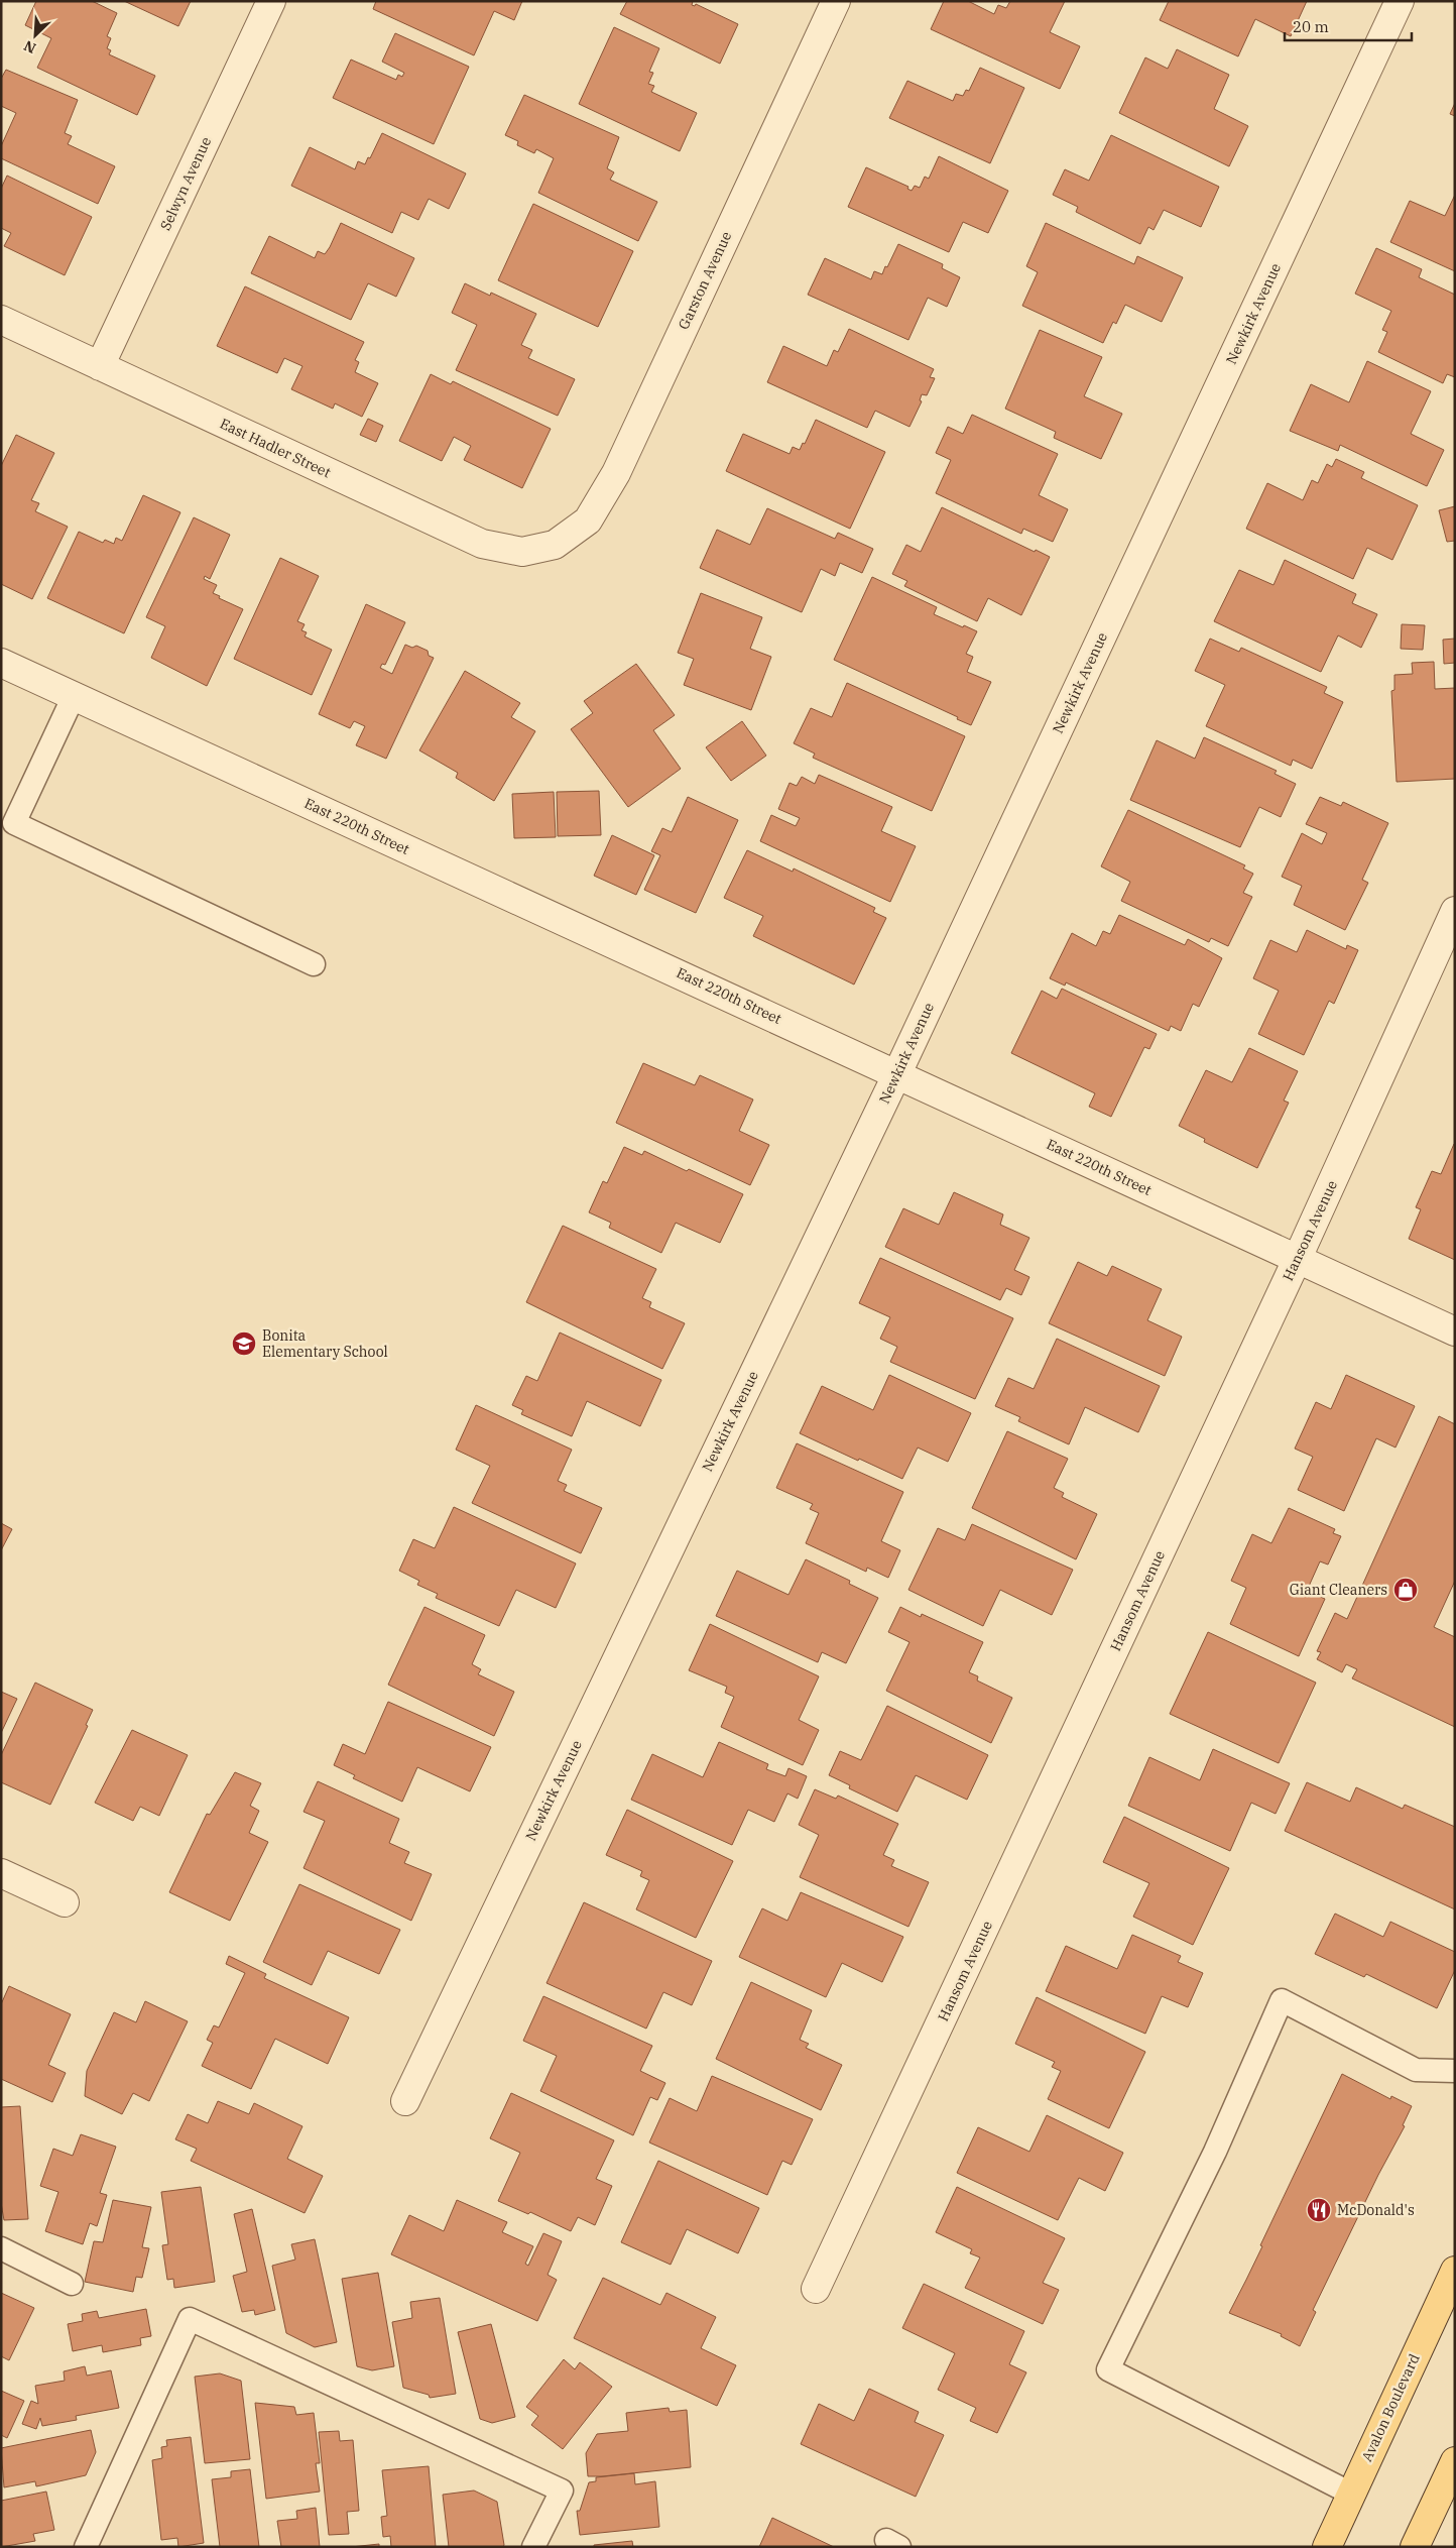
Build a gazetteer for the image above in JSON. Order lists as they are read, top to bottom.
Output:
{
  "streets": {
    "main road": ["Avalon Boulevard"],
    "street": [
      "Selwyn Avenue",
      "Garston Avenue",
      "Newkirk Avenue",
      "East Hadler Street",
      "East 220th Street",
      "Hansom Avenue"
    ]
  },
  "crossings": [
    ["Selwyn Avenue", "East Hadler Street"],
    ["Garston Avenue", "East Hadler Street"],
    ["Newkirk Avenue", "East 220th Street"],
    ["East 220th Street", "Hansom Avenue"]
  ],
  "places": {
    "school or university": ["Bonita Elementary School"],
    "shop": ["Giant Cleaners"],
    "restaurant": ["McDonald's"]
  },
  "scale_bar": "20 m",
  "north": "bottom left"
}
